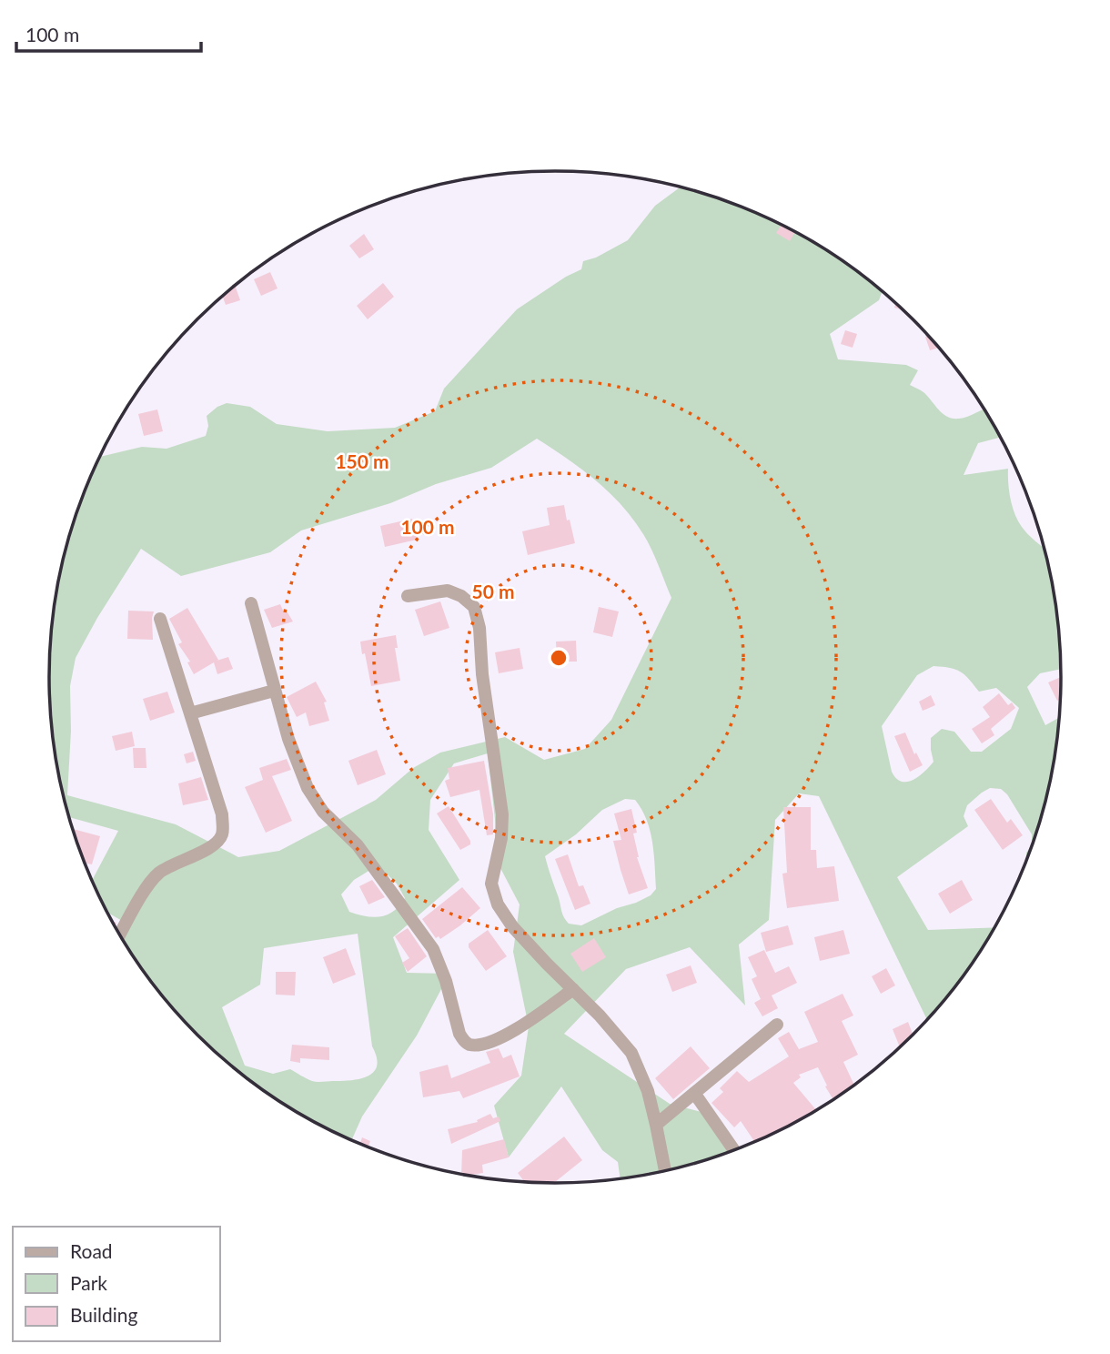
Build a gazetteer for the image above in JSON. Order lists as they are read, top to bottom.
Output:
{
  "legend": ["Road", "Park", "Building"],
  "scale_bar": "100 m",
  "rings": ["150 m", "100 m", "50 m"]
}
